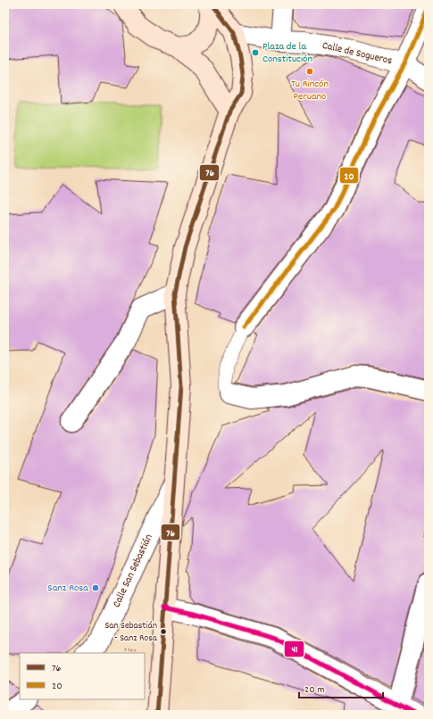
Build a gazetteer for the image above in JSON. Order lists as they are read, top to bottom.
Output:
{
  "streets": {
    "street": ["Calle de Sogueros", "Calle San Sebastián"]
  },
  "places": [
    "Plaza de la Constitución",
    "Tu Rincón Peruano",
    "Sanz Rosa",
    "San Sebastián - Sanz Rosa"
  ],
  "lines": ["transit line 76", "transit line 20", "transit line 41"],
  "legend": ["76", "20"],
  "scale_bar": "20 m"
}
